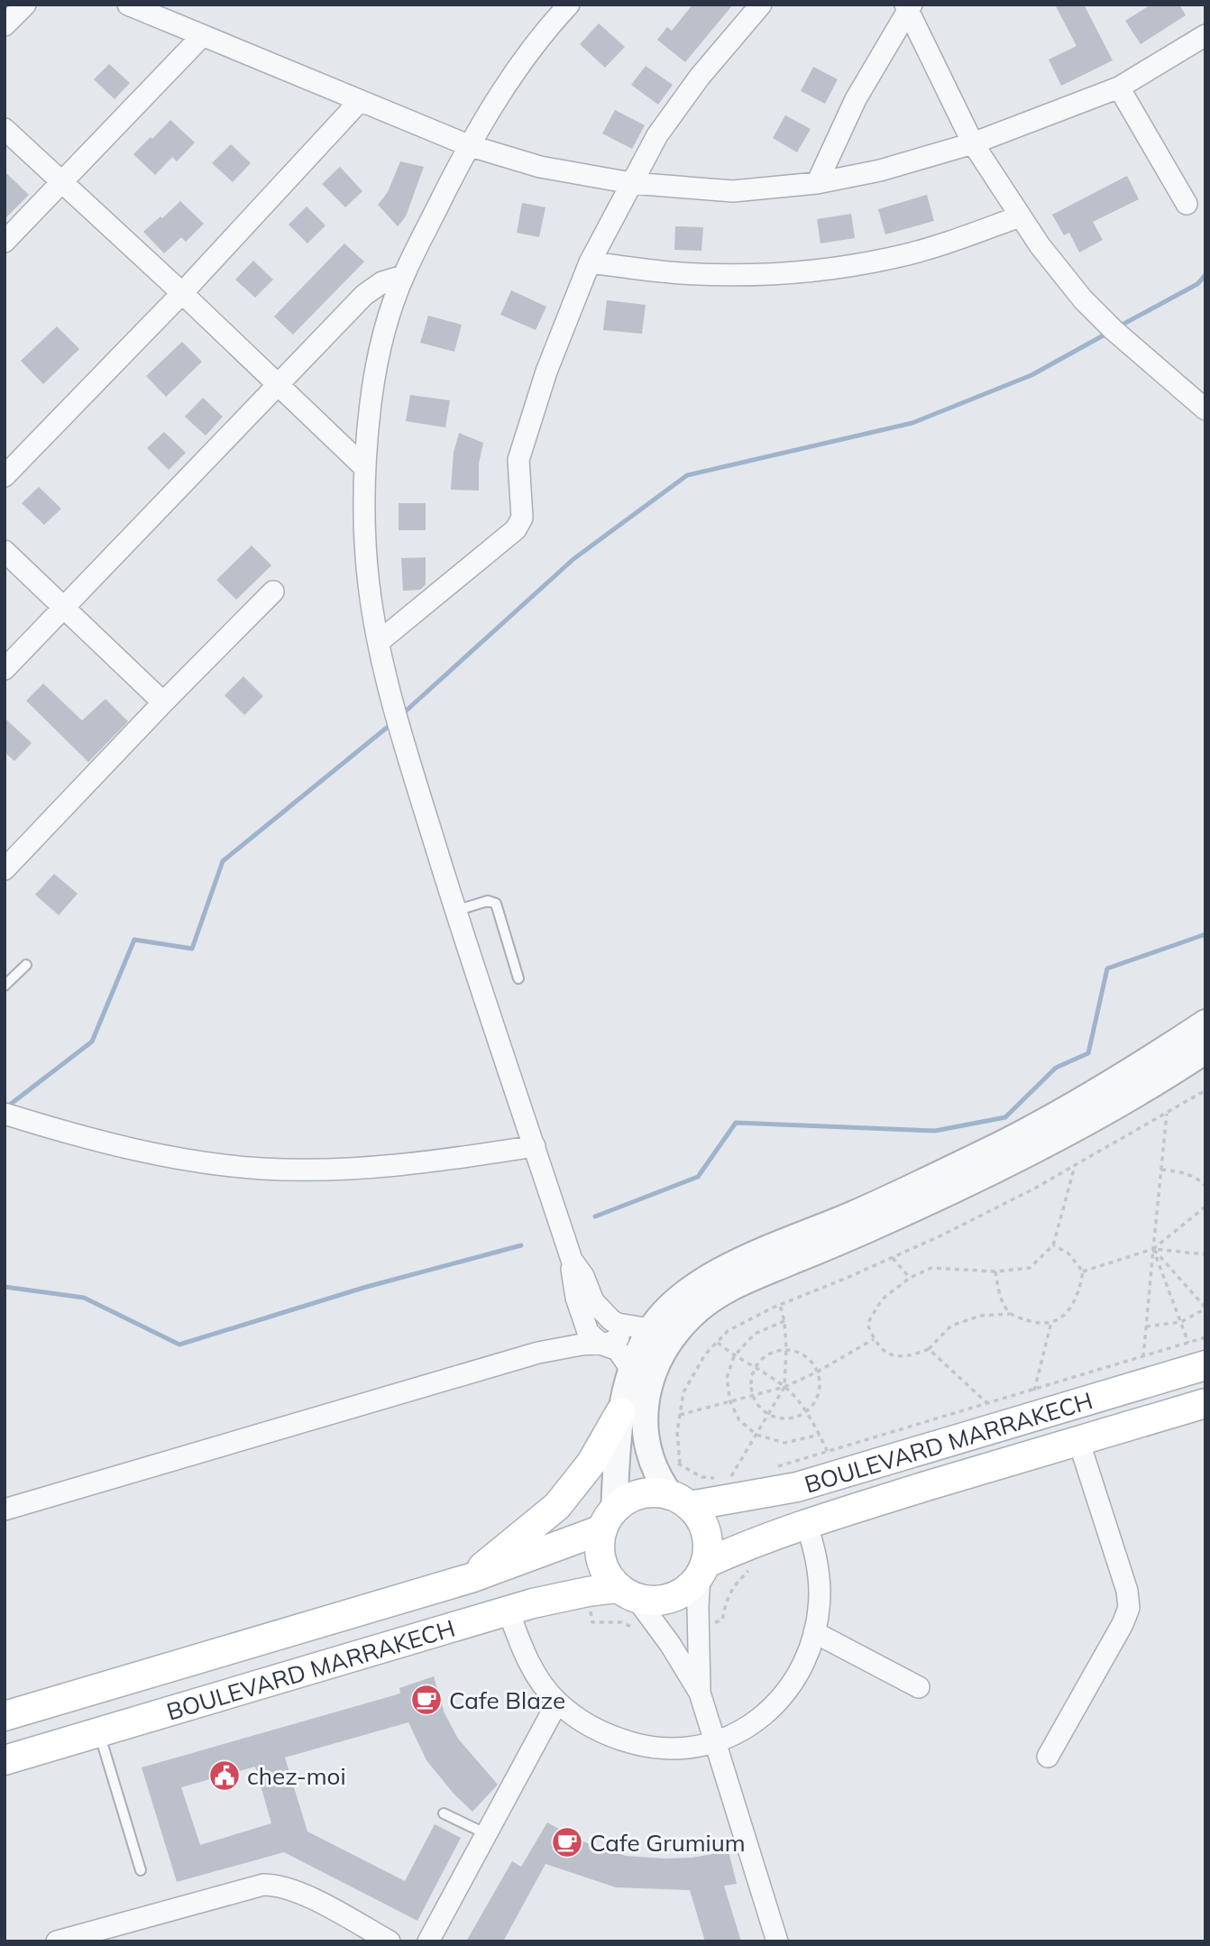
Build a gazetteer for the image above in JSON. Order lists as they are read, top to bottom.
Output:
{
  "streets": {
    "main road": ["BOULEVARD MARRAKECH"]
  },
  "places": {
    "cafe": ["Cafe Blaze", "Cafe Grumium"],
    "public building": ["chez-moi"]
  }
}
